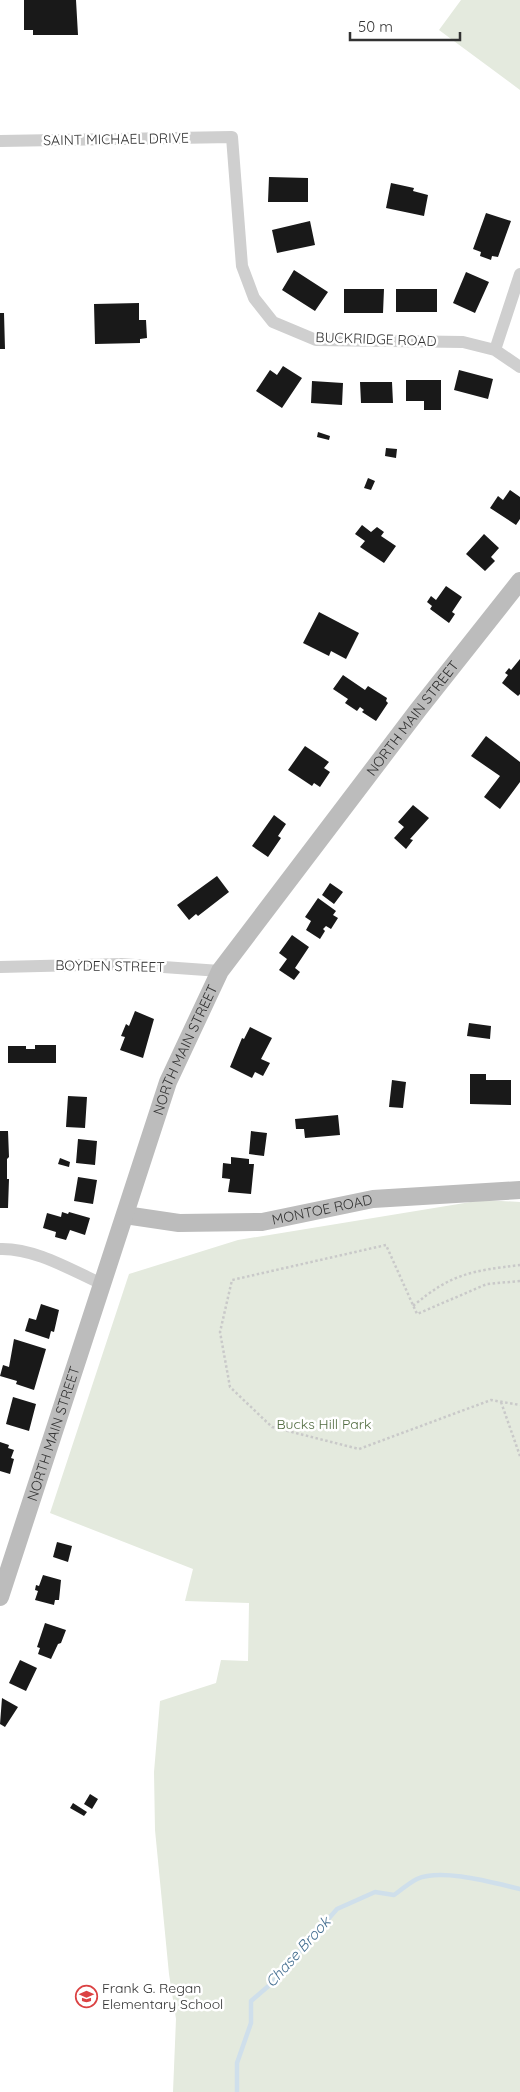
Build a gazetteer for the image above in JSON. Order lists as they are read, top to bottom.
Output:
{
  "streets": {
    "main road": ["NORTH MAIN STREET", "MONTOE ROAD"],
    "street": ["SAINT MICHAEL DRIVE", "BUCKRIDGE ROAD", "BOYDEN STREET"]
  },
  "crossings": [
    ["SAINT MICHAEL DRIVE", "BUCKRIDGE ROAD"],
    ["NORTH MAIN STREET", "BOYDEN STREET"],
    ["NORTH MAIN STREET", "MONTOE ROAD"]
  ],
  "water": ["Chase Brook"],
  "parks": ["Bucks Hill Park"],
  "places": {
    "school or university": ["Frank G. Regan Elementary School"]
  },
  "scale_bar": "50 m"
}
